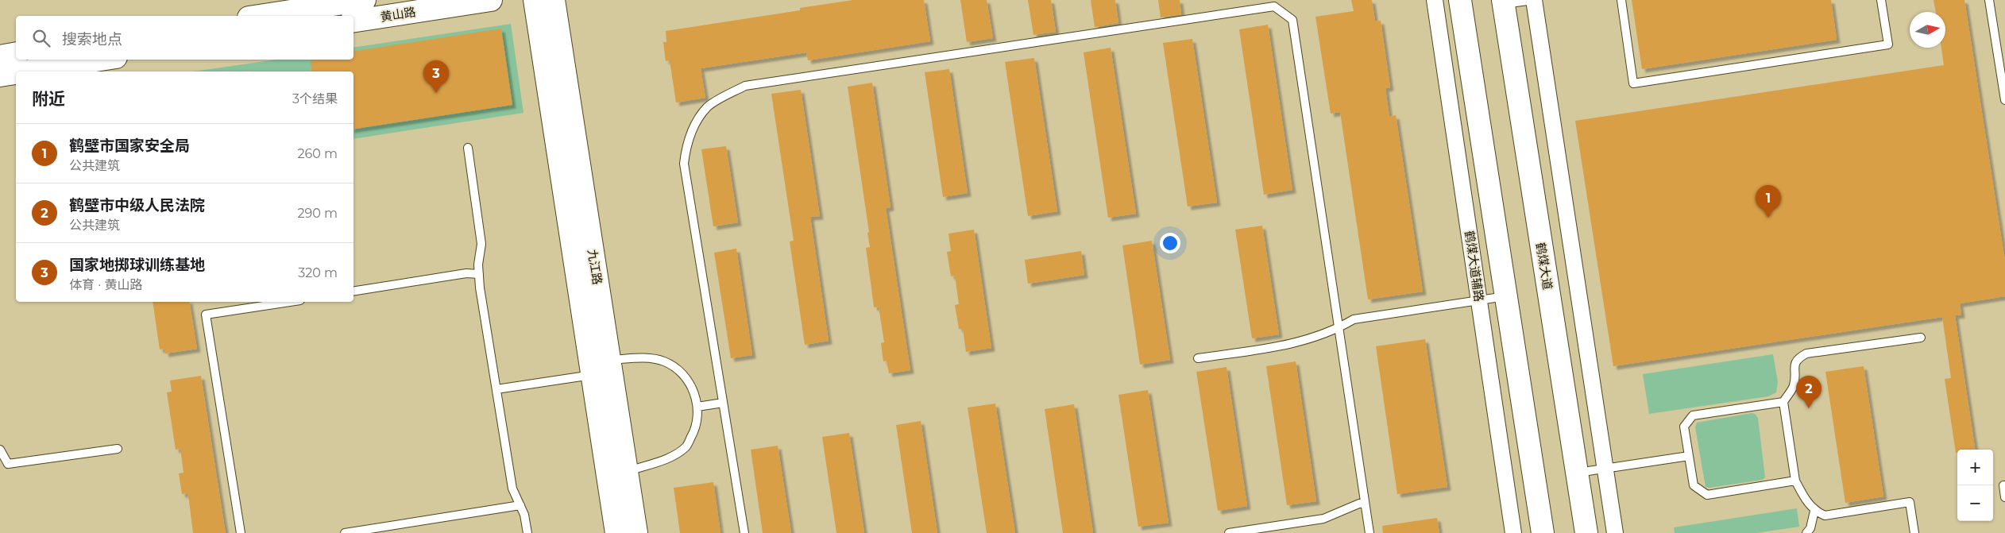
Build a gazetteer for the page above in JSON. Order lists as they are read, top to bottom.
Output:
{
  "streets": {
    "street": [
      "黄山路",
      "鹤煤大道辅路",
      "鹤煤大道",
      "九江路"
    ]
  },
  "north": "right",
  "page": {
    "search": "搜索地点",
    "pins": ["3", "1", "2"],
    "heading": ["附近", "3个结果"],
    "list": [
      {
        "mark": "1",
        "name": "鹤壁市国家安全局",
        "note": "公共建筑",
        "value": "260 m"
      },
      {
        "mark": "2",
        "name": "鹤壁市中级人民法院",
        "note": "公共建筑",
        "value": "290 m"
      },
      {
        "mark": "3",
        "name": "国家地掷球训练基地",
        "note": "体育 · 黄山路",
        "value": "320 m"
      }
    ],
    "map_buttons": ["+", "−"]
  }
}
